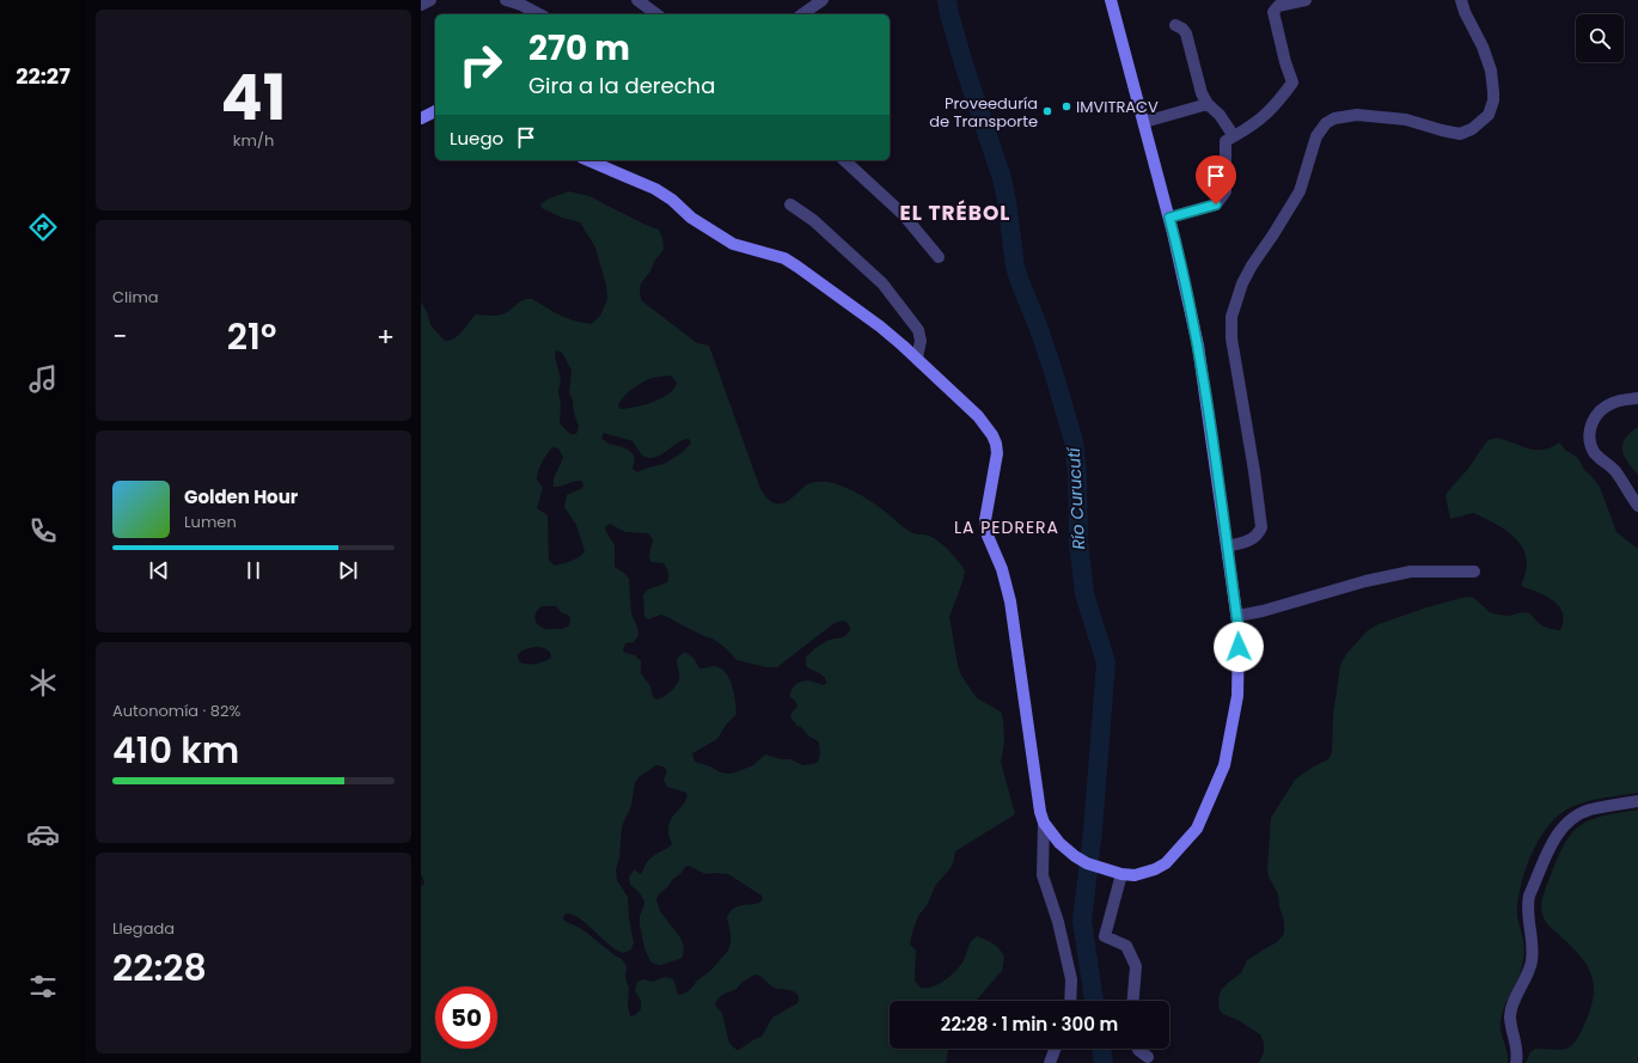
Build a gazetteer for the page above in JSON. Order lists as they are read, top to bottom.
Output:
{
  "districts": ["EL TRÉBOL", "LA PEDRERA"],
  "water": ["Río Curucutí"],
  "places": ["IMVITRACV", "Proveeduría de Transporte"],
  "page": {
    "tabs": "22:27",
    "tile": [
      ["41", "km/h"],
      "Clima",
      ["Autonomía · 82%", "410 km"],
      ["Llegada", "22:28"]
    ],
    "turn": ["270 m", "Gira a la derecha"],
    "then": "Luego",
    "heat": ["−", "21°", "+"],
    "song": ["Golden Hour", "Lumen"],
    "limit": "50",
    "trip": "22:28 · 1 min · 300 m"
  }
}
